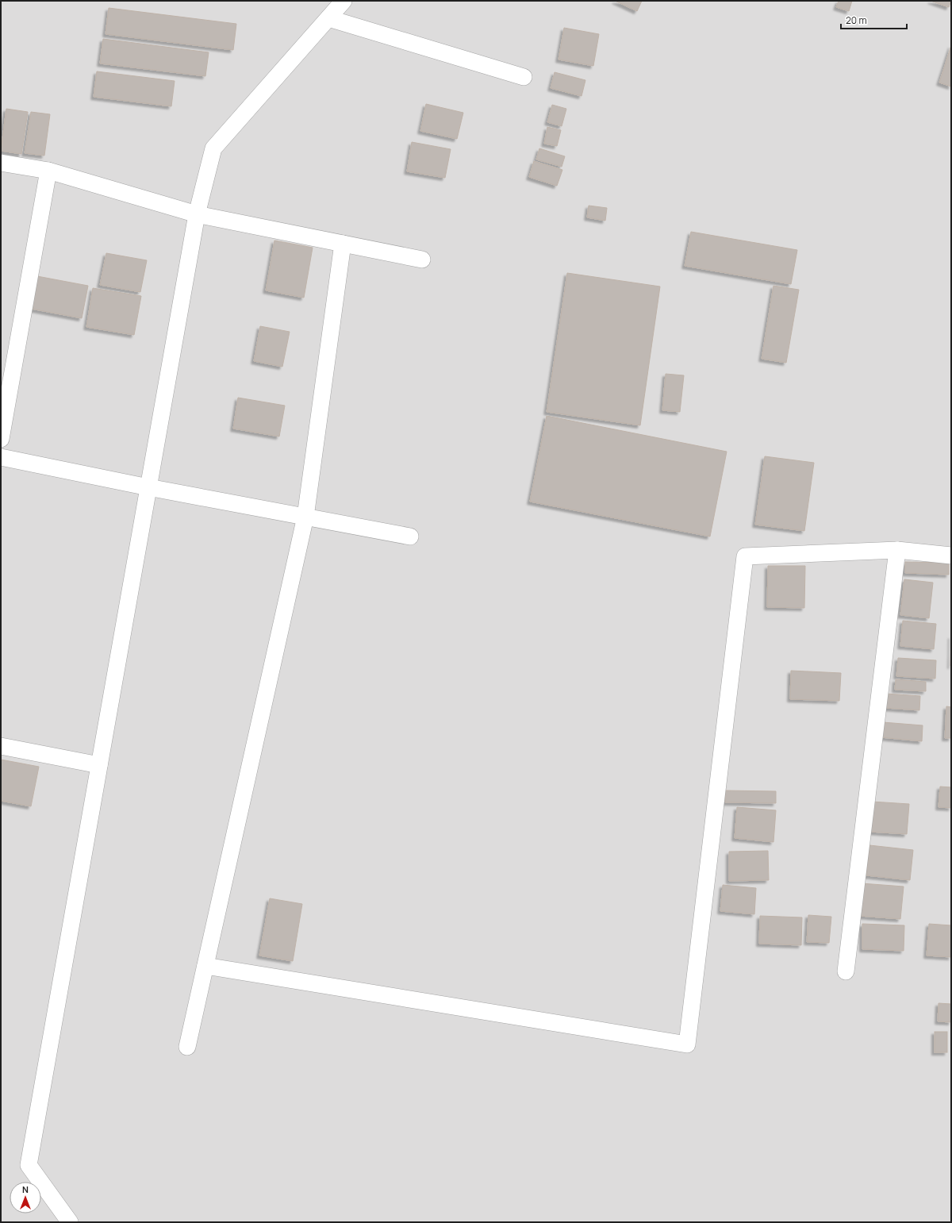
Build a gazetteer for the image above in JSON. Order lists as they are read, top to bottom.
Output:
{
  "scale_bar": "20 m",
  "north": "top"
}
